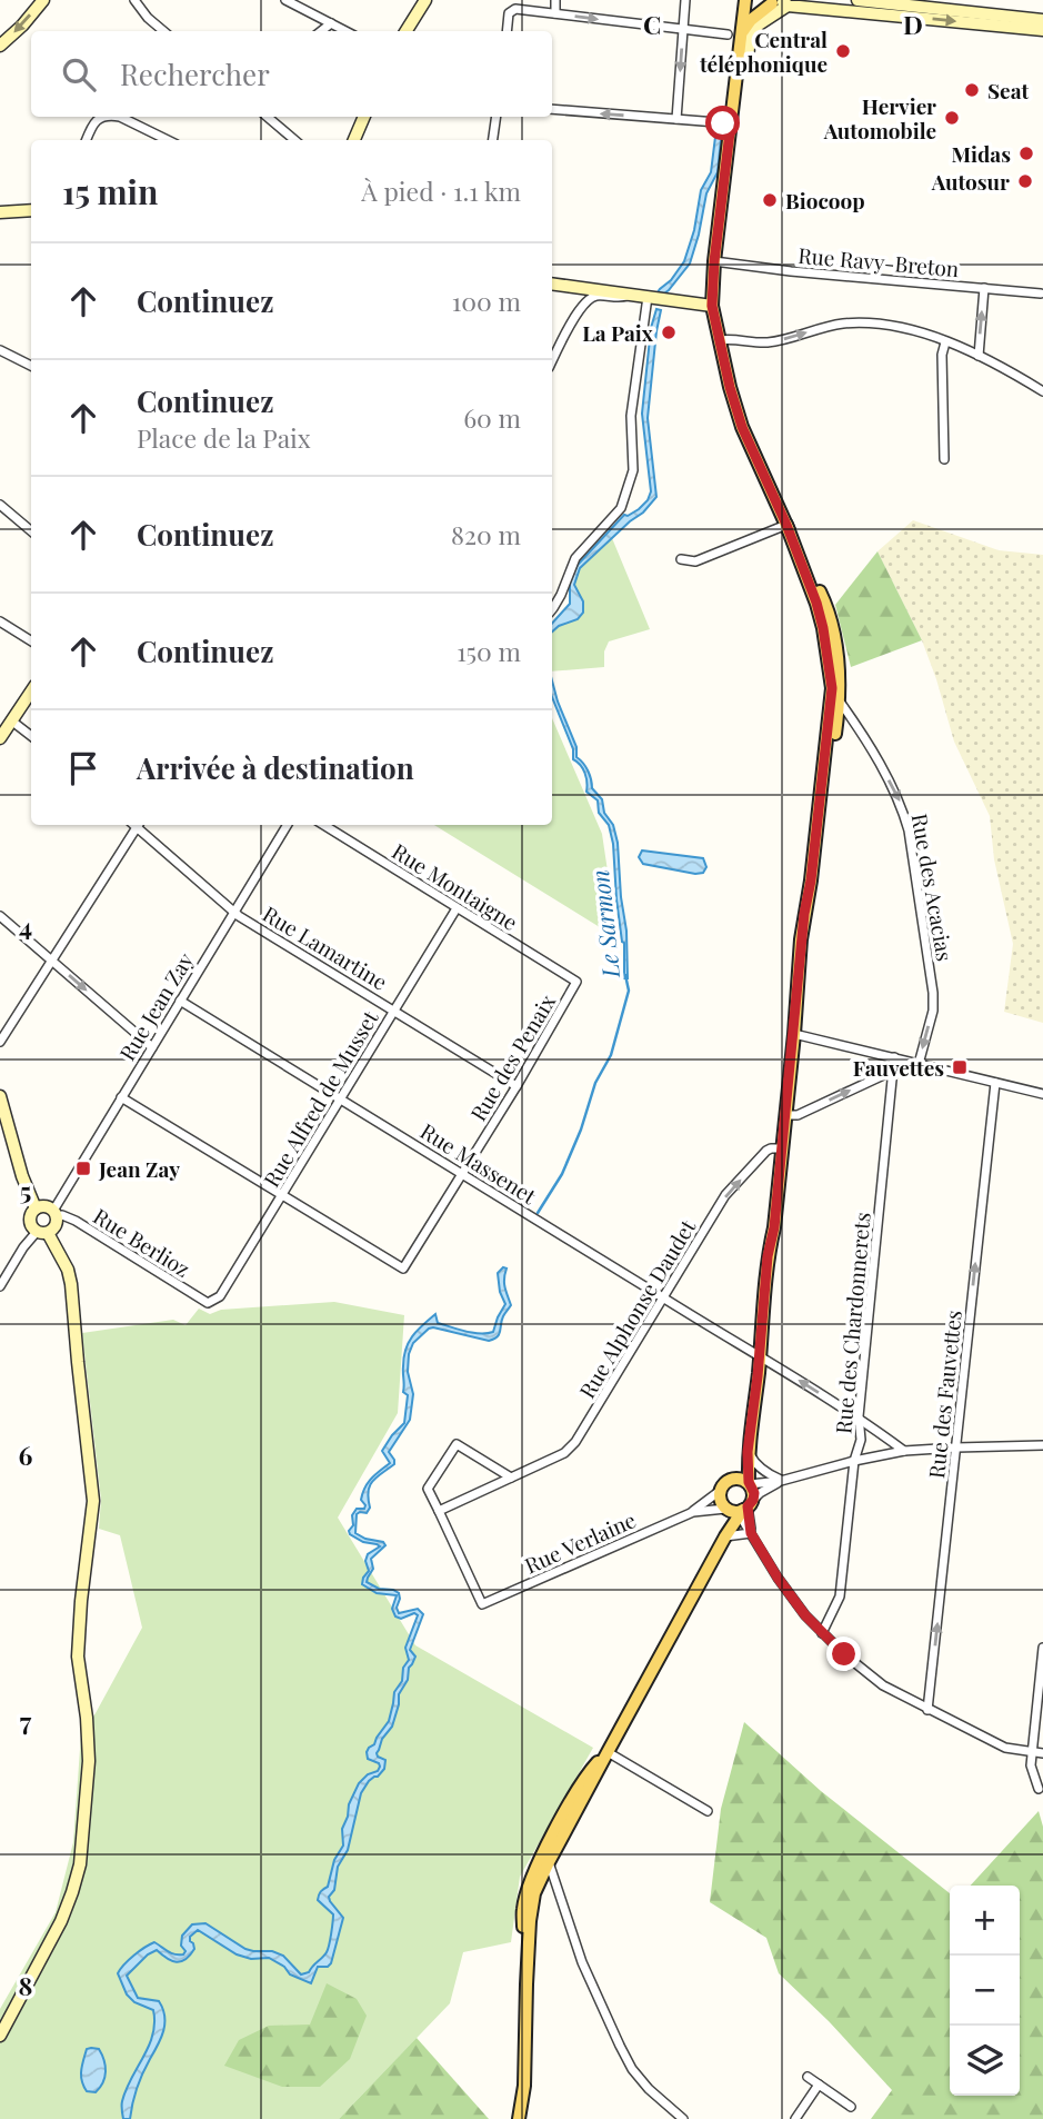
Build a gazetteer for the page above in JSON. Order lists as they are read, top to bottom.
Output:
{
  "streets": {
    "street": [
      "Rue Ravy-Breton",
      "Rue Montaigne",
      "Rue des Acacias",
      "Rue Lamartine",
      "Rue Jean Zay",
      "Rue des Penaix",
      "Rue Alfred de Musset",
      "Rue Massenet",
      "Rue Berlioz",
      "Rue Alphonse Daudet",
      "Rue des Chardonnerets",
      "Rue des Fauvettes",
      "Rue Verlaine"
    ]
  },
  "crossings": [
    ["Rue Montaigne", "Rue des Penaix"],
    ["Rue Montaigne", "Rue Alfred de Musset"],
    ["Rue Lamartine", "Rue Jean Zay"],
    ["Rue Lamartine", "Rue des Penaix"],
    ["Rue Lamartine", "Rue Alfred de Musset"],
    ["Rue Jean Zay", "Rue Massenet"],
    ["Rue Jean Zay", "Rue Berlioz"],
    ["Rue des Penaix", "Rue Alfred de Musset"],
    ["Rue des Penaix", "Rue Massenet"],
    ["Rue Alfred de Musset", "Rue Massenet"],
    ["Rue Alfred de Musset", "Rue Berlioz"],
    ["Rue Massenet", "Rue Alphonse Daudet"],
    ["Rue Massenet", "Rue des Chardonnerets"],
    ["Rue Alphonse Daudet", "Rue Verlaine"]
  ],
  "one_way": ["Rue des Acacias", "Rue Alphonse Daudet", "Rue des Fauvettes"],
  "water": ["Le Sarmon"],
  "places": {
    "other": [
      "Central téléphonique",
      "Seat",
      "Hervier Automobile",
      "Midas",
      "Autosur",
      "Biocoop",
      "La Paix"
    ],
    "transit": ["Fauvettes", "Jean Zay"]
  },
  "page": {
    "search": "Rechercher",
    "heading": ["15 min", "À pied · 1.1 km"],
    "list": [
      ["Continuez", "100 m"],
      ["Continuez", "Place de la Paix", "60 m"],
      ["Continuez", "820 m"],
      ["Continuez", "150 m"],
      "Arrivée à destination"
    ],
    "map_buttons": ["+", "−"]
  },
  "grid": {
    "columns": ["C", "D"],
    "rows": [
      "4",
      "5",
      "6",
      "7",
      "8"
    ]
  }
}
